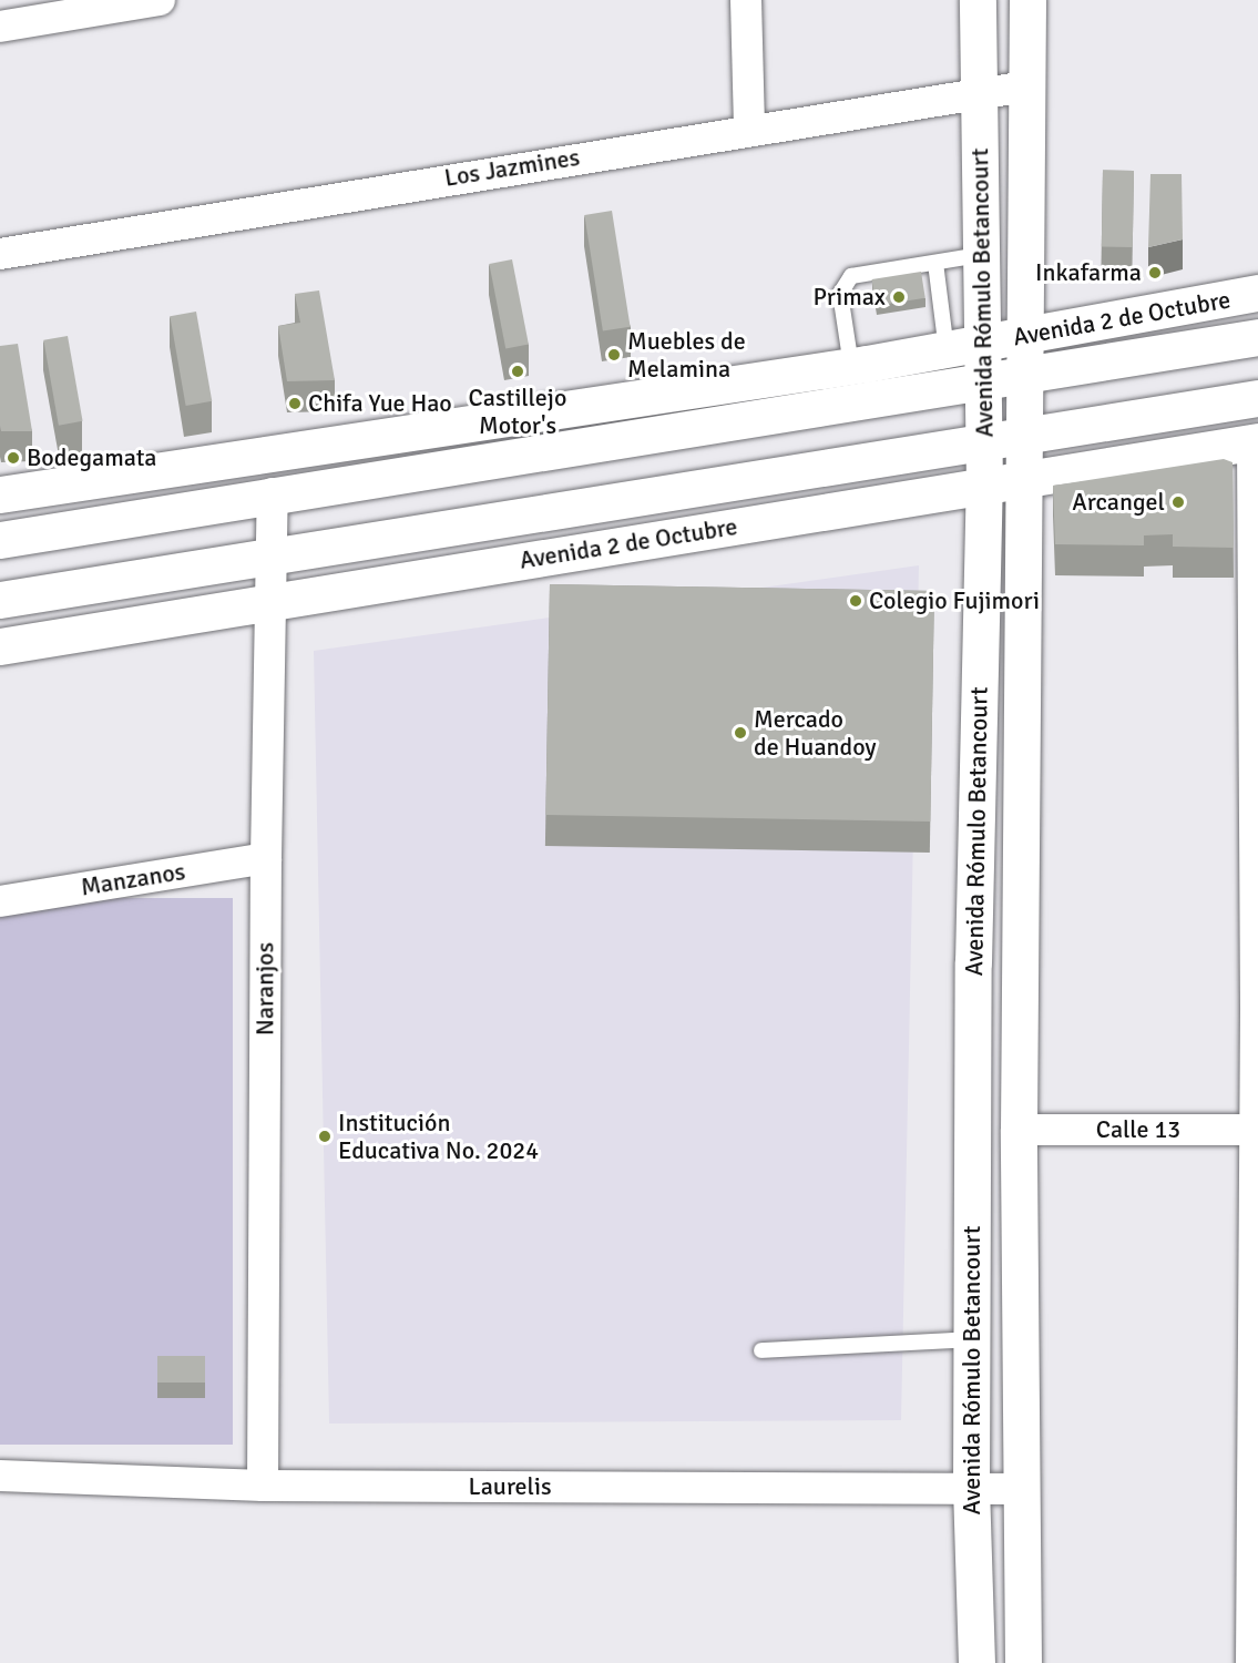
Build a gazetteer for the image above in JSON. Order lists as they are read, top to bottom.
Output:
{
  "streets": {
    "street": [
      "Los Jazmines",
      "Avenida Rómulo Betancourt",
      "Avenida 2 de Octubre",
      "Manzanos",
      "Naranjos",
      "Calle 13",
      "Laurelis"
    ]
  },
  "crossings": [
    ["Los Jazmines", "Avenida Rómulo Betancourt"],
    ["Avenida Rómulo Betancourt", "Avenida 2 de Octubre"],
    ["Avenida Rómulo Betancourt", "Calle 13"],
    ["Avenida Rómulo Betancourt", "Laurelis"],
    ["Avenida 2 de Octubre", "Naranjos"],
    ["Manzanos", "Naranjos"],
    ["Naranjos", "Laurelis"]
  ],
  "places": [
    "Inkafarma",
    "Primax",
    "Muebles de Melamina",
    "Castillejo Motor's",
    "Chifa Yue Hao",
    "Bodegamata",
    "Arcangel",
    "Colegio Fujimori",
    "Mercado de Huandoy",
    "Institución Educativa No. 2024"
  ]
}
